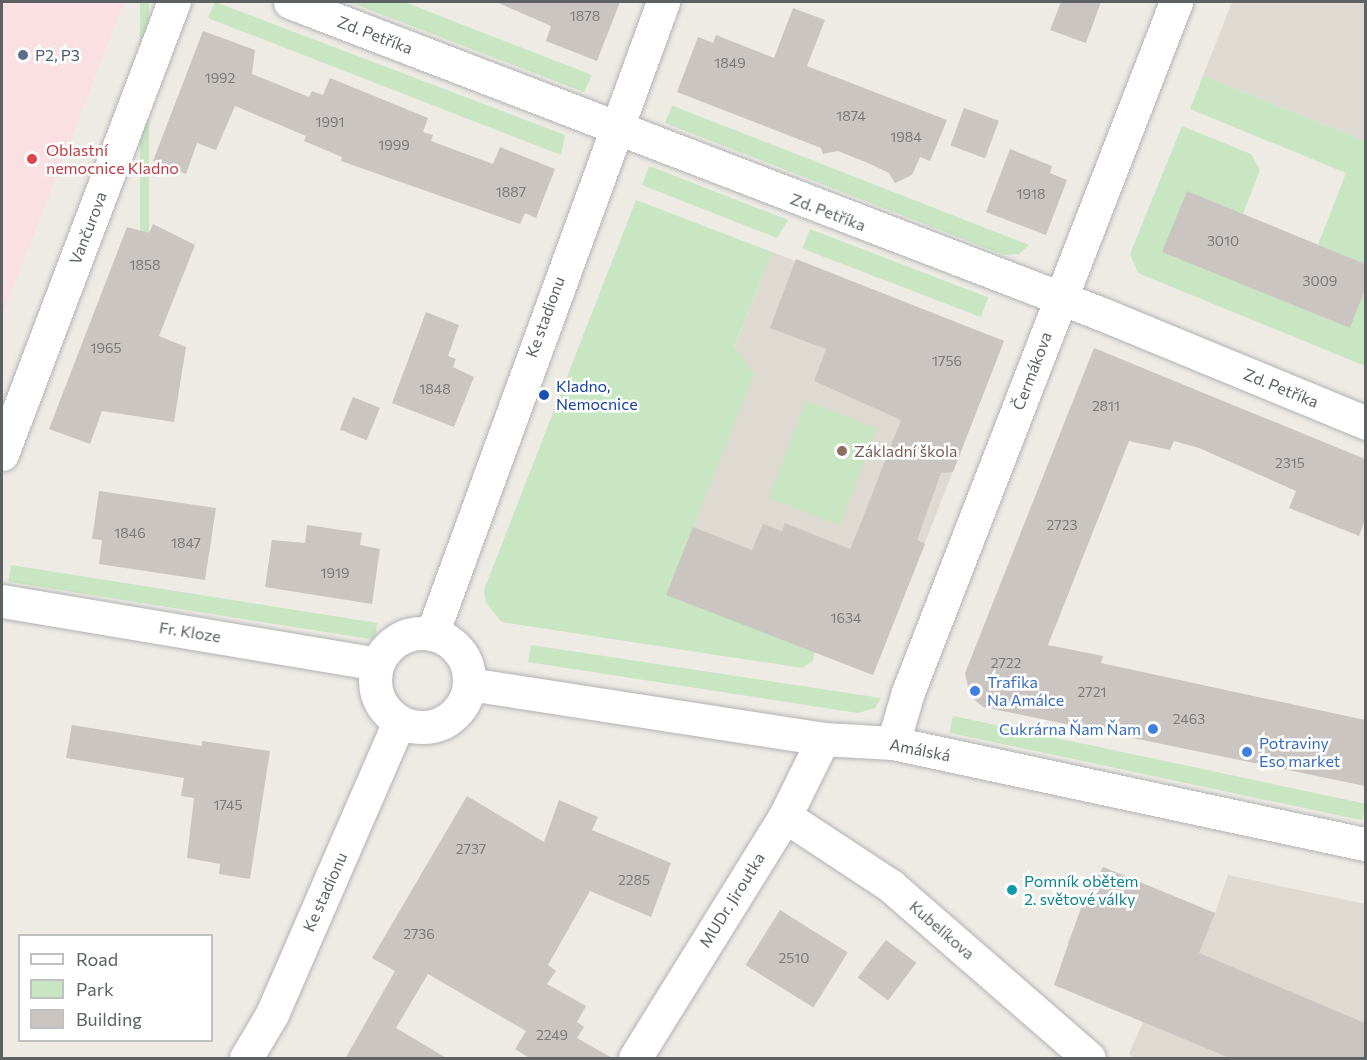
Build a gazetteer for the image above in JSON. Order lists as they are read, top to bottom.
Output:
{
  "streets": {
    "street": [
      "Zd. Petříka",
      "Vančurova",
      "Ke stadionu",
      "Čermákova",
      "Fr. Kloze",
      "Amálská",
      "MUDr. Jiroutka",
      "Kubelíkova"
    ]
  },
  "crossings": [
    ["Zd. Petříka", "Ke stadionu"],
    ["Zd. Petříka", "Čermákova"],
    ["Ke stadionu", "Fr. Kloze"],
    ["Ke stadionu", "Amálská"],
    ["Čermákova", "Amálská"],
    ["Fr. Kloze", "Amálská"],
    ["Amálská", "MUDr. Jiroutka"],
    ["MUDr. Jiroutka", "Kubelíkova"]
  ],
  "places": [
    "P2, P3",
    "Oblastní nemocnice Kladno",
    "Kladno, Nemocnice",
    "Základní škola",
    "Trafika Na Amálce",
    "Cukrárna Ňam Ňam",
    "Potraviny Eso market",
    "Pomník obětem 2. světové války"
  ],
  "house_numbers": [
    "1878",
    "1849",
    "1992",
    "1874",
    "1991",
    "1984",
    "1999",
    "1887",
    "1918",
    "3010",
    "1858",
    "3009",
    "1965",
    "1756",
    "1848",
    "2811",
    "2315",
    "2723",
    "1846",
    "1847",
    "1919",
    "1634",
    "2722",
    "2721",
    "2463",
    "1745",
    "2737",
    "2285",
    "2736",
    "2510",
    "2249"
  ],
  "legend": ["Road", "Park", "Building"]
}
